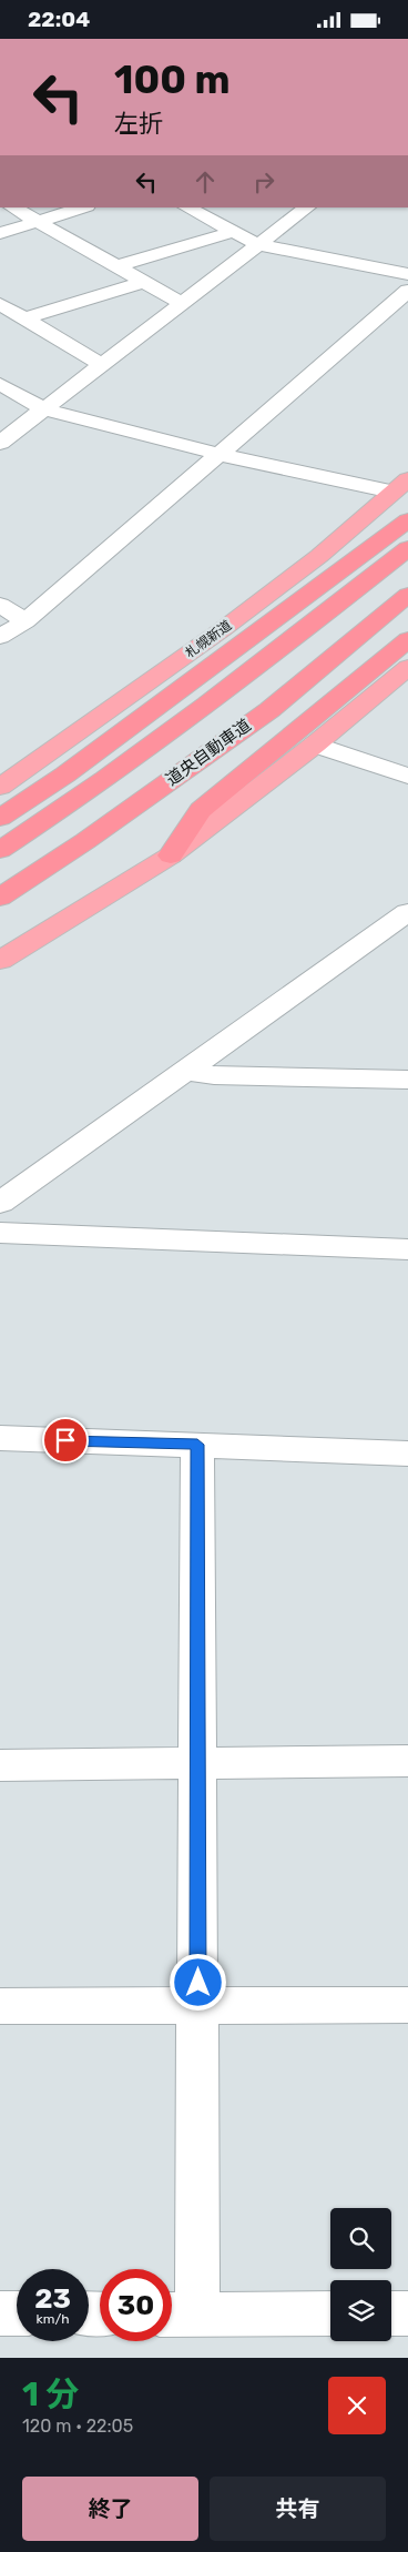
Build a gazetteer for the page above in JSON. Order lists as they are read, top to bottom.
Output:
{
  "streets": {
    "highway": ["札幌新道", "道央自動車道"]
  },
  "page": {
    "status": "22:04",
    "turn": ["100 m", "左折"],
    "speed": "23 km/h",
    "limit": "30",
    "heading": ["1 分", "120 m · 22:05"],
    "buttons": ["終了", "共有"]
  }
}
